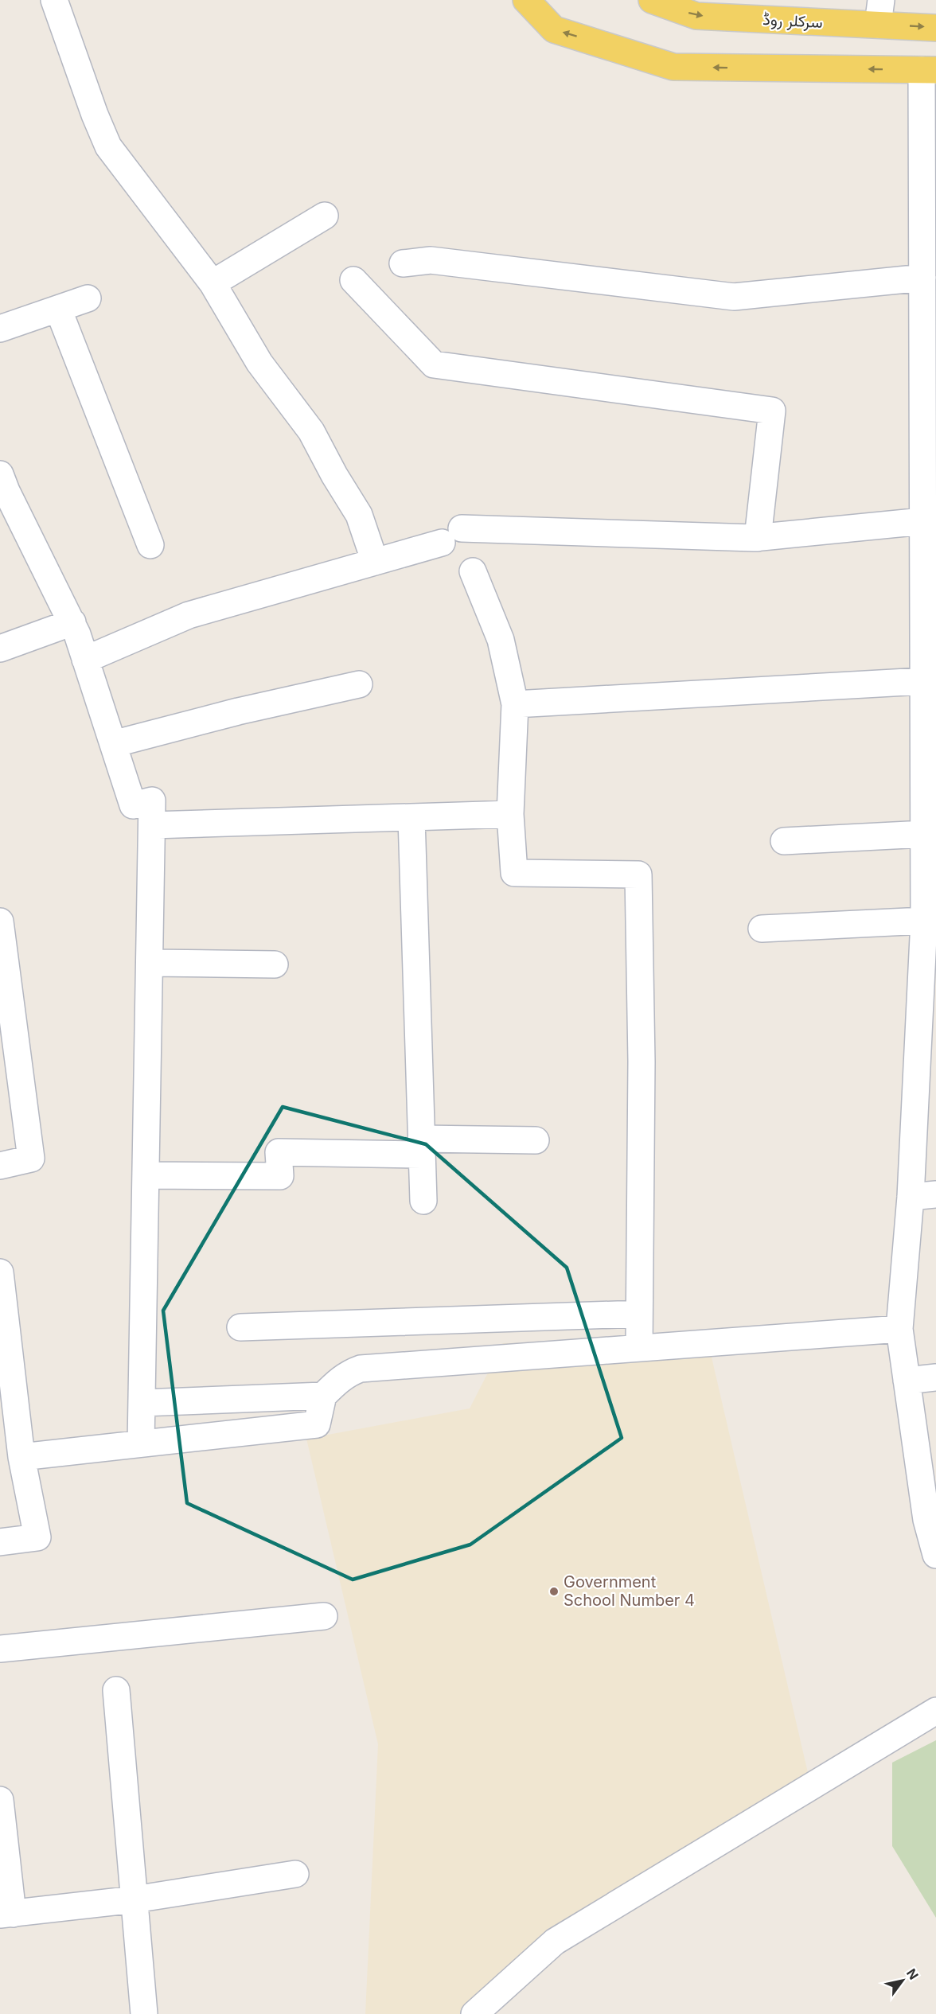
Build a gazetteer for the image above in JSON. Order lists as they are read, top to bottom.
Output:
{
  "streets": {
    "main road": ["سرکلر روڈ"]
  },
  "places": ["Government School Number 4"],
  "north": "top right"
}
